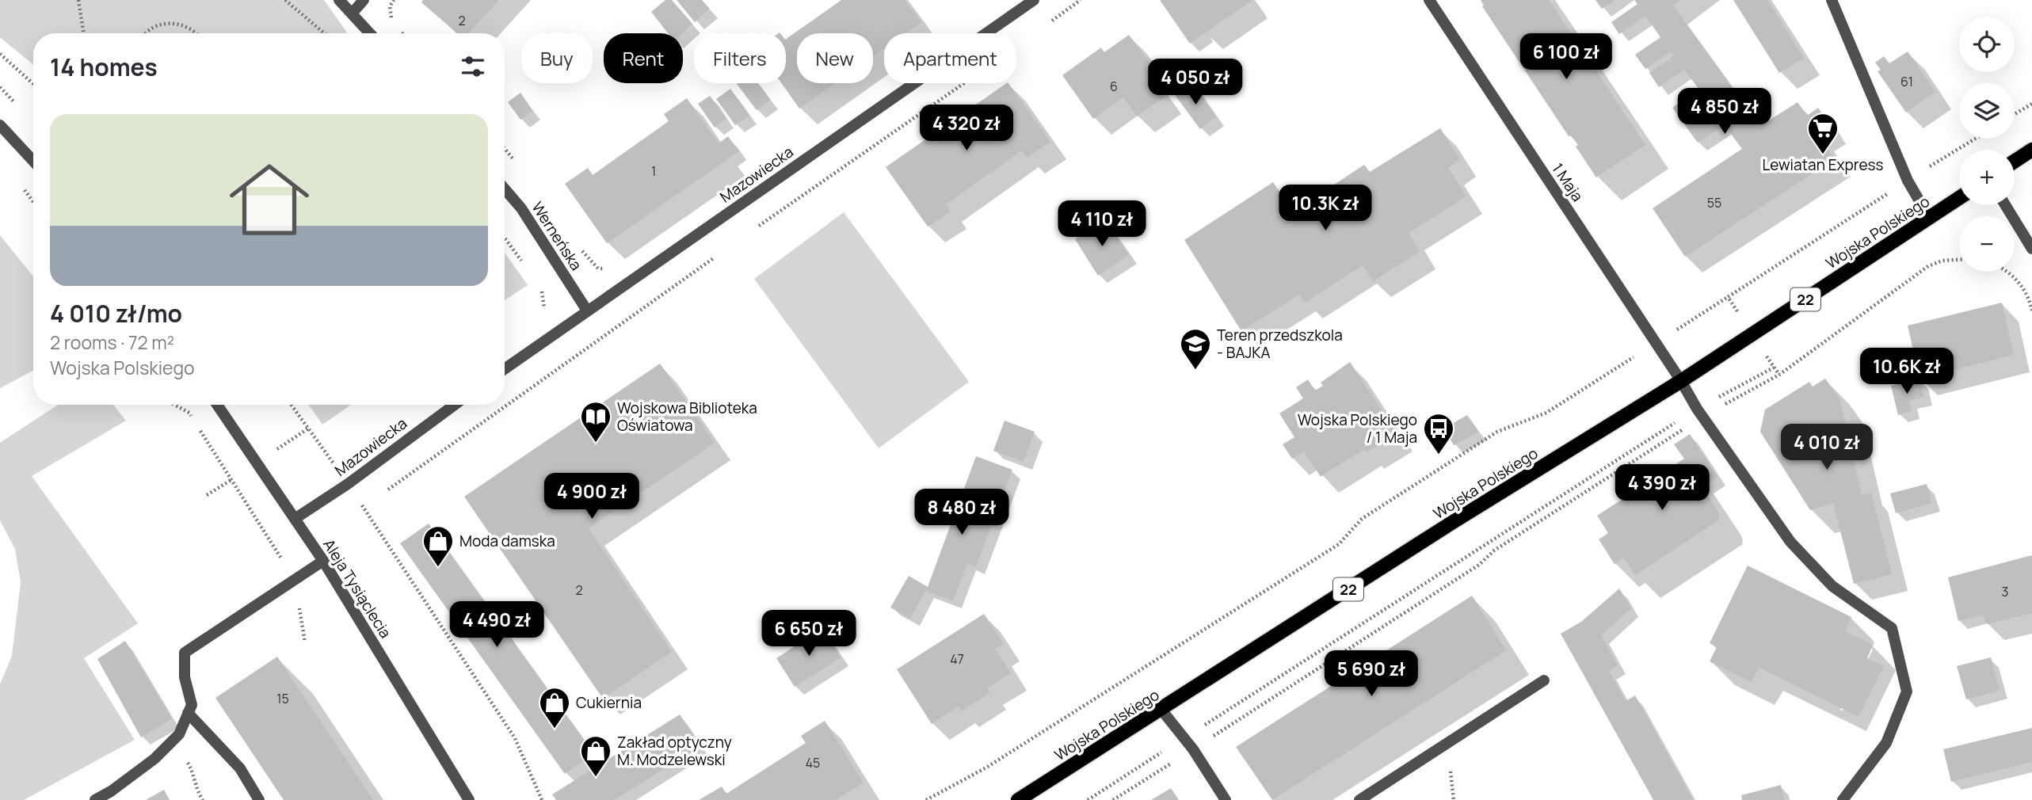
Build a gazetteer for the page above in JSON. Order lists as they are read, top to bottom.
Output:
{
  "streets": {
    "main road": ["Wojska Polskiego", "22"],
    "street": [
      "Mazowiecka",
      "1 Maja",
      "Werneńska",
      "Aleja Tysiąclecia"
    ]
  },
  "crossings": [
    ["Mazowiecka", "Werneńska"],
    ["Mazowiecka", "Aleja Tysiąclecia"],
    ["1 Maja", "Wojska Polskiego"]
  ],
  "places": {
    "supermarket": ["Lewiatan Express"],
    "school or university": ["Teren przedszkola - BAJKA"],
    "library": ["Wojskowa Biblioteka Oświatowa"],
    "bus stop": ["Wojska Polskiego / 1 Maja"],
    "shop": ["Moda damska", "Cukiernia", "Zakład optyczny M. Modzelewski"]
  },
  "house_numbers": [
    "2",
    "61",
    "6",
    "1",
    "55",
    "2",
    "3",
    "47",
    "15",
    "45"
  ],
  "page": {
    "map_buttons": ["+", "−"],
    "price": [
      "6 100 zł",
      "4 050 zł",
      "4 850 zł",
      "4 320 zł",
      "10.3K zł",
      "4 110 zł",
      "10.6K zł",
      "4 010 zł",
      "4 390 zł",
      "4 900 zł",
      "8 480 zł",
      "4 490 zł",
      "6 650 zł",
      "5 690 zł"
    ],
    "chip": [
      "Buy",
      "Rent",
      "Filters",
      "New",
      "Apartment"
    ],
    "heading": "14 homes",
    "list": [
      {
        "name": "4 010 zł/mo",
        "note": "2 rooms · 72 m² · Wojska Polskiego"
      }
    ]
  }
}
